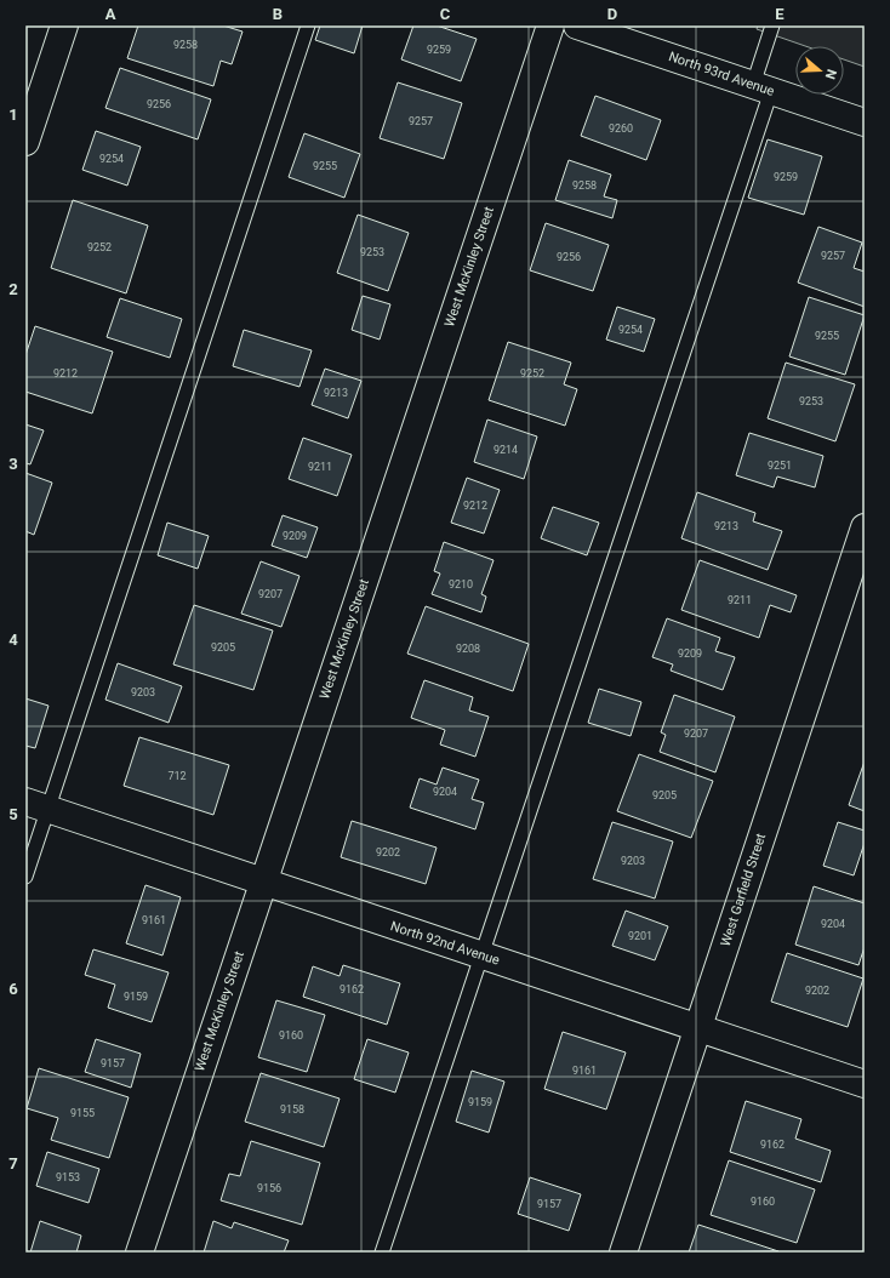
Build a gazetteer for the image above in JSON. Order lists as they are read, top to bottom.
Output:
{
  "streets": {
    "street": [
      "North 93rd Avenue",
      "West McKinley Street",
      "West Garfield Street",
      "North 92nd Avenue"
    ]
  },
  "crossings": [
    ["West McKinley Street", "North 92nd Avenue"],
    ["West Garfield Street", "North 92nd Avenue"]
  ],
  "house_numbers": [
    "9258",
    "9259",
    "9256",
    "9257",
    "9260",
    "9254",
    "9255",
    "9259",
    "9258",
    "9252",
    "9253",
    "9257",
    "9256",
    "9254",
    "9255",
    "9212",
    "9252",
    "9213",
    "9253",
    "9214",
    "9251",
    "9211",
    "9212",
    "9213",
    "9209",
    "9210",
    "9207",
    "9211",
    "9205",
    "9208",
    "9209",
    "9203",
    "9207",
    "712",
    "9204",
    "9205",
    "9202",
    "9203",
    "9161",
    "9204",
    "9201",
    "9162",
    "9202",
    "9159",
    "9160",
    "9157",
    "9161",
    "9159",
    "9158",
    "9155",
    "9162",
    "9153",
    "9156",
    "9160",
    "9157"
  ],
  "north": "right",
  "grid": {
    "columns": [
      "A",
      "B",
      "C",
      "D",
      "E"
    ],
    "rows": [
      "1",
      "2",
      "3",
      "4",
      "5",
      "6",
      "7"
    ]
  }
}
